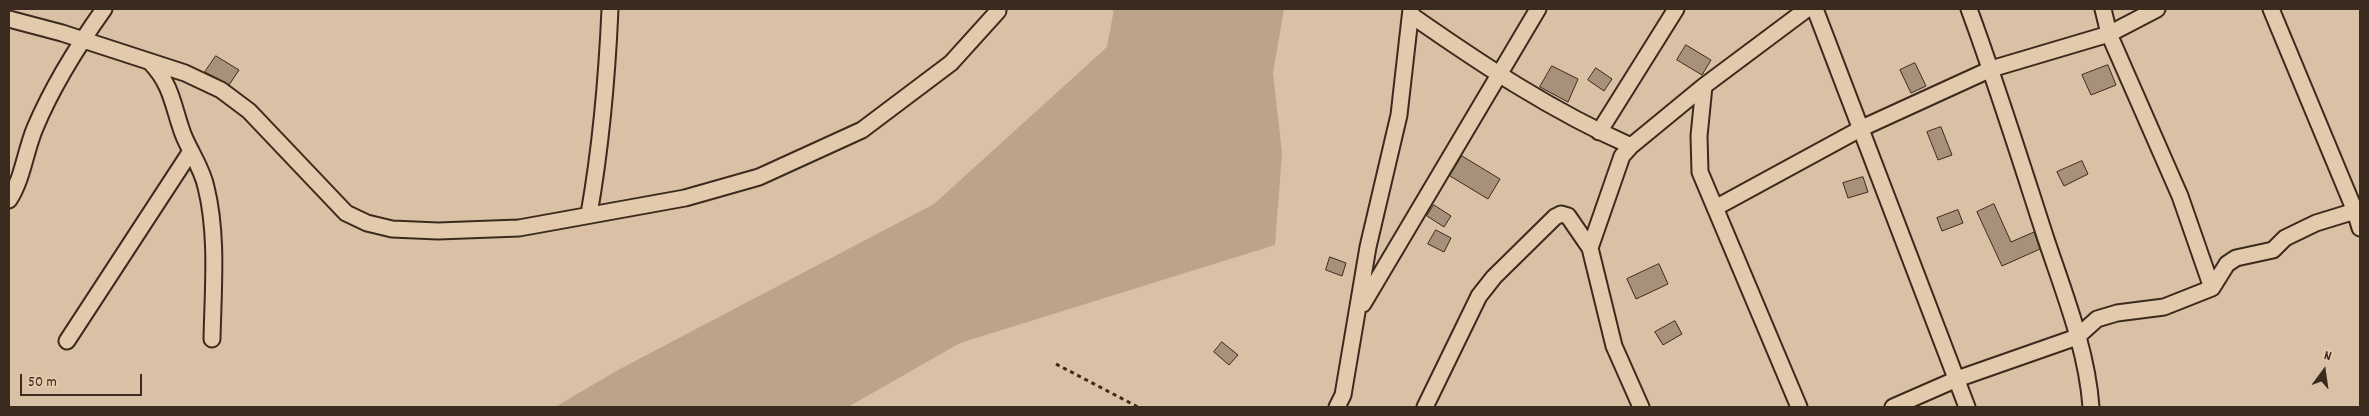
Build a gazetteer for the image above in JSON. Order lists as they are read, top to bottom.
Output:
{
  "scale_bar": "50 m",
  "north": "top"
}
